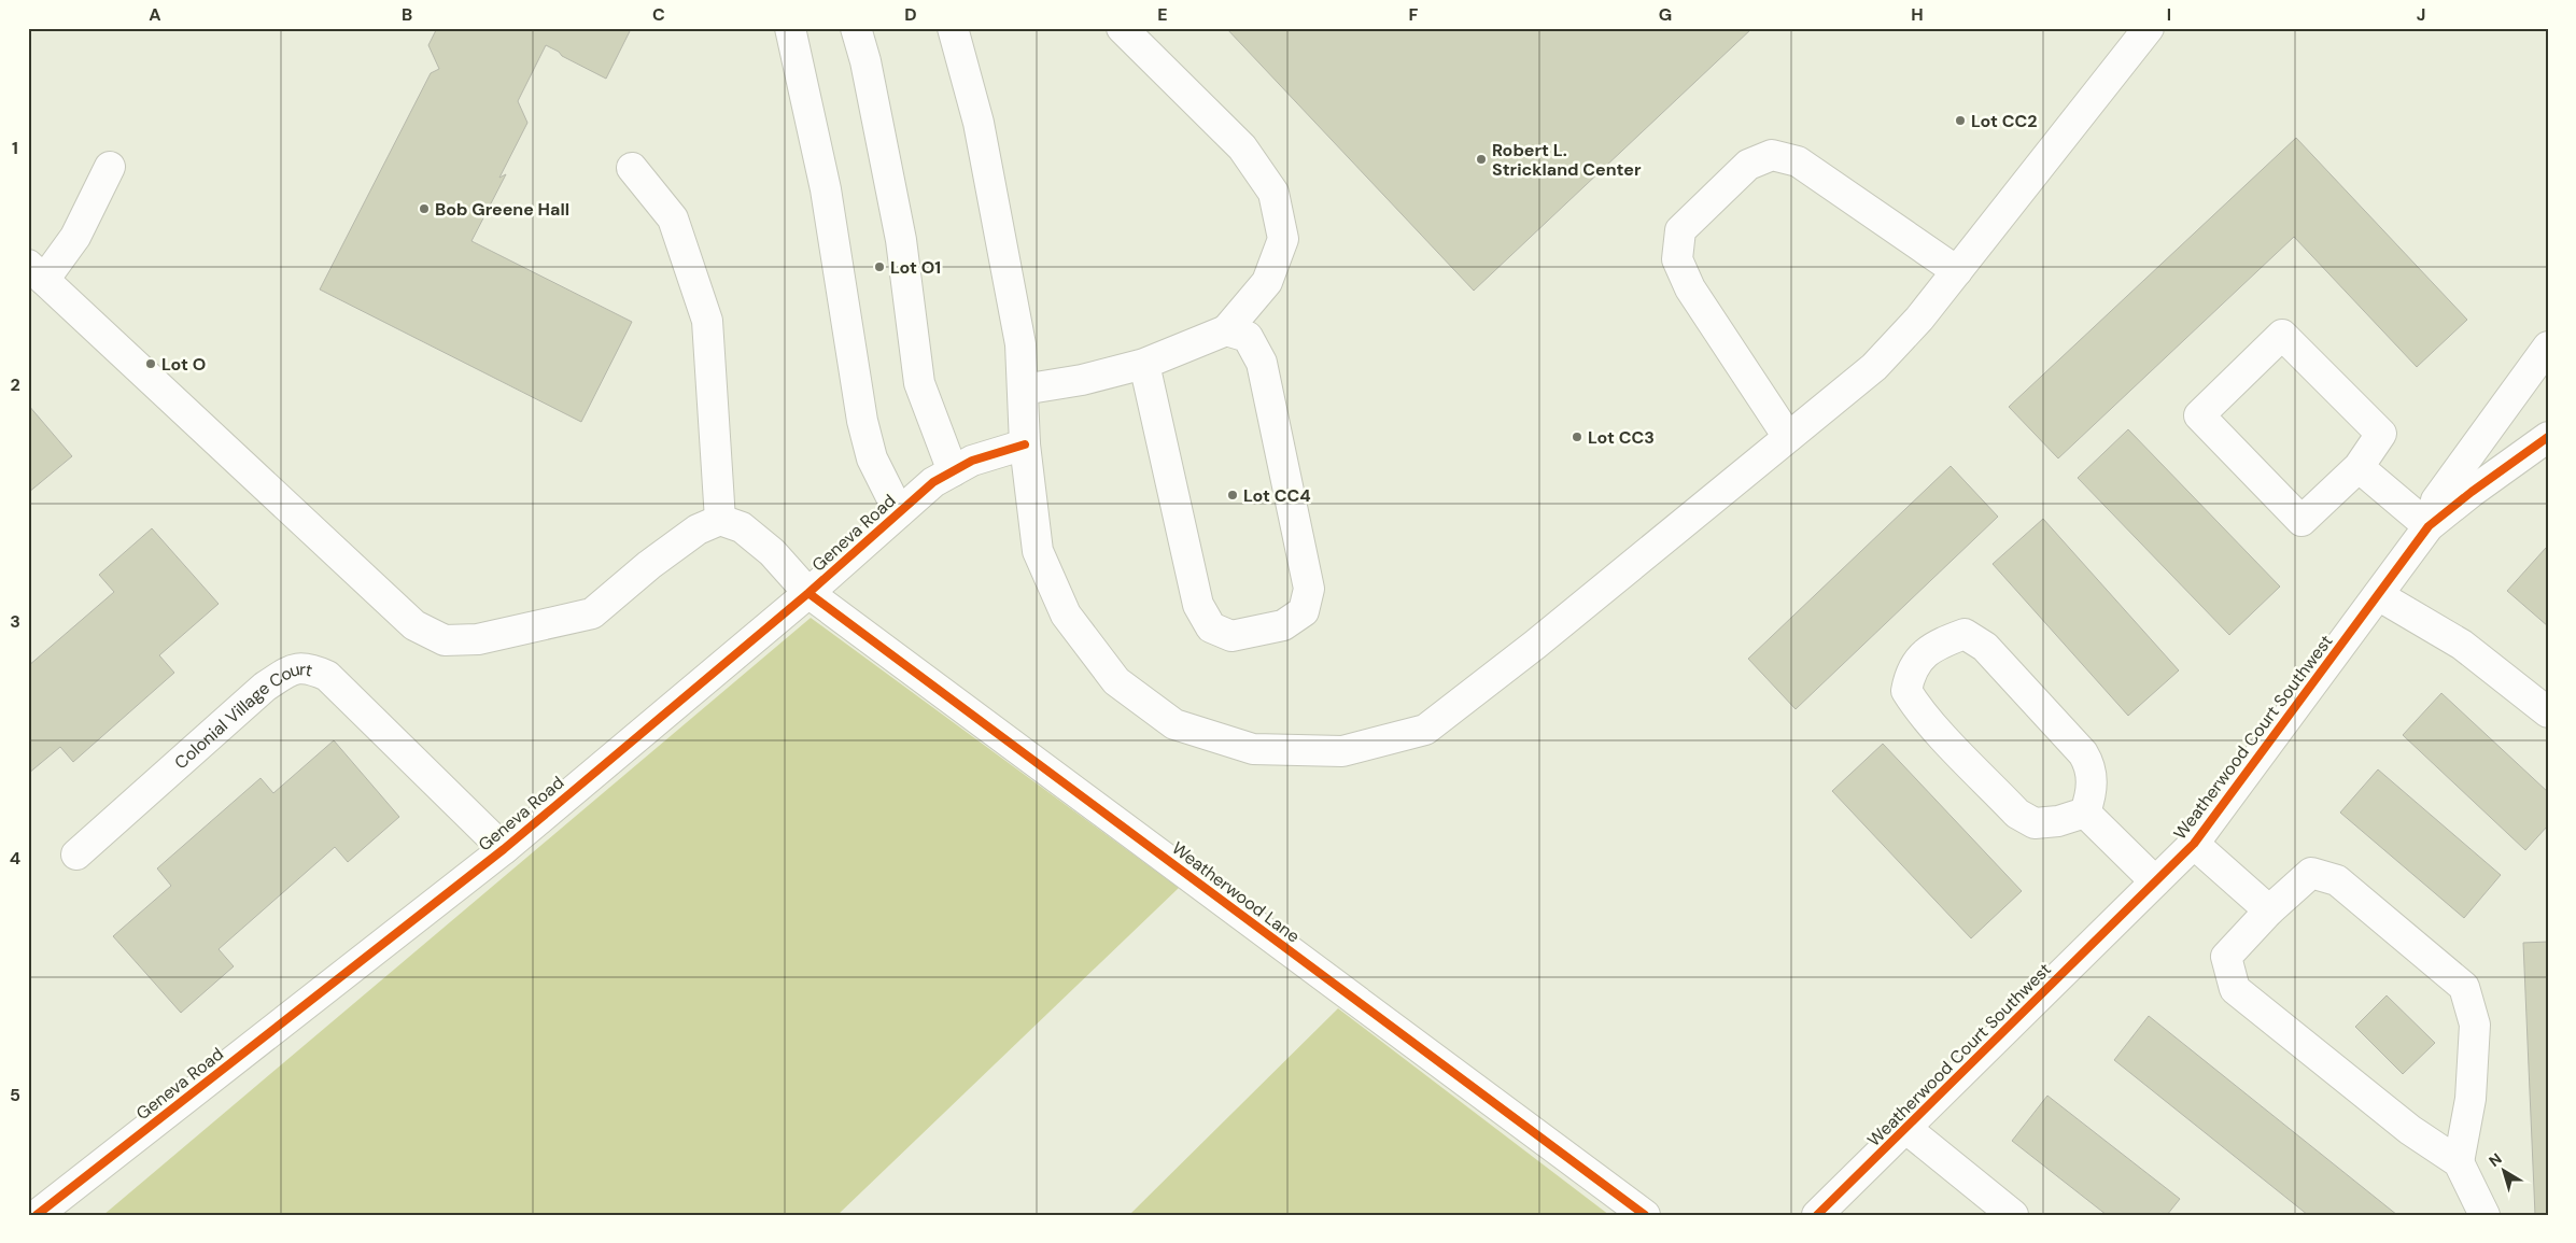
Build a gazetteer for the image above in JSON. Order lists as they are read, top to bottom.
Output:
{
  "streets": {
    "street": [
      "Geneva Road",
      "Colonial Village Court",
      "Weatherwood Court Southwest",
      "Weatherwood Lane"
    ]
  },
  "crossings": [
    ["Geneva Road", "Colonial Village Court"],
    ["Geneva Road", "Weatherwood Lane"]
  ],
  "places": [
    "Lot CC2",
    "Robert L. Strickland Center",
    "Bob Greene Hall",
    "Lot O1",
    "Lot O",
    "Lot CC3",
    "Lot CC4"
  ],
  "north": "top left",
  "grid": {
    "columns": [
      "A",
      "B",
      "C",
      "D",
      "E",
      "F",
      "G",
      "H",
      "I",
      "J"
    ],
    "rows": [
      "1",
      "2",
      "3",
      "4",
      "5"
    ]
  }
}
